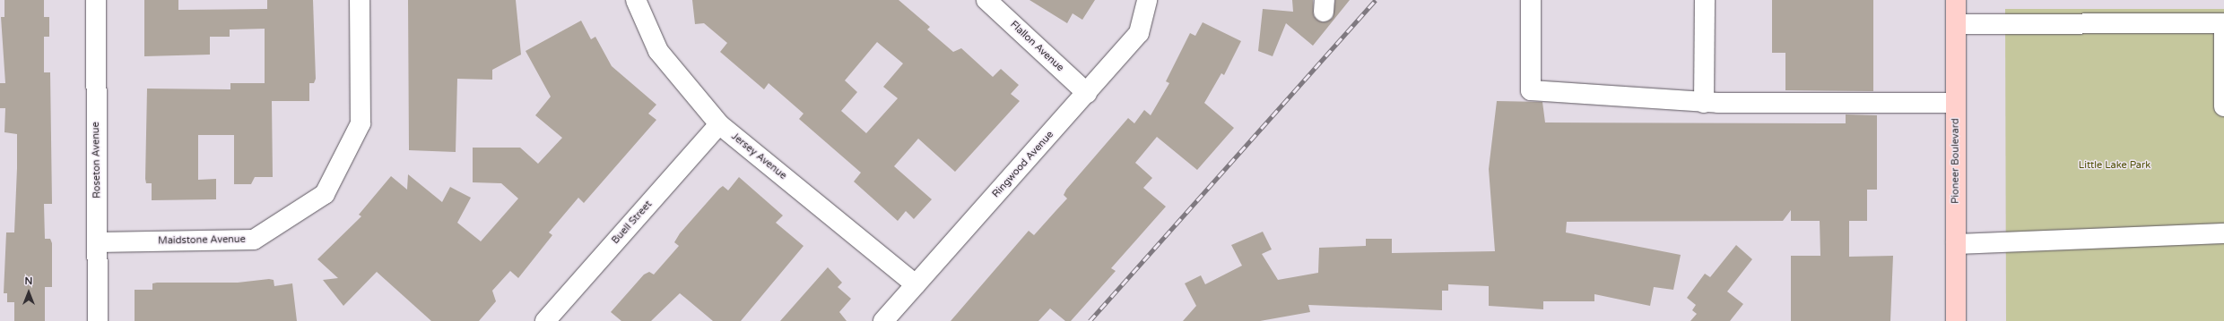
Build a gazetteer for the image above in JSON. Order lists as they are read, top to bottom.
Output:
{
  "streets": {
    "main road": ["Pioneer Boulevard"],
    "street": [
      "Flallon Avenue",
      "Jersey Avenue",
      "Roseton Avenue",
      "Ringwood Avenue",
      "Buell Street",
      "Maidstone Avenue"
    ]
  },
  "crossings": [
    ["Flallon Avenue", "Ringwood Avenue"],
    ["Jersey Avenue", "Ringwood Avenue"],
    ["Jersey Avenue", "Buell Street"],
    ["Roseton Avenue", "Maidstone Avenue"]
  ],
  "parks": ["Little Lake Park"],
  "north": "top"
}
